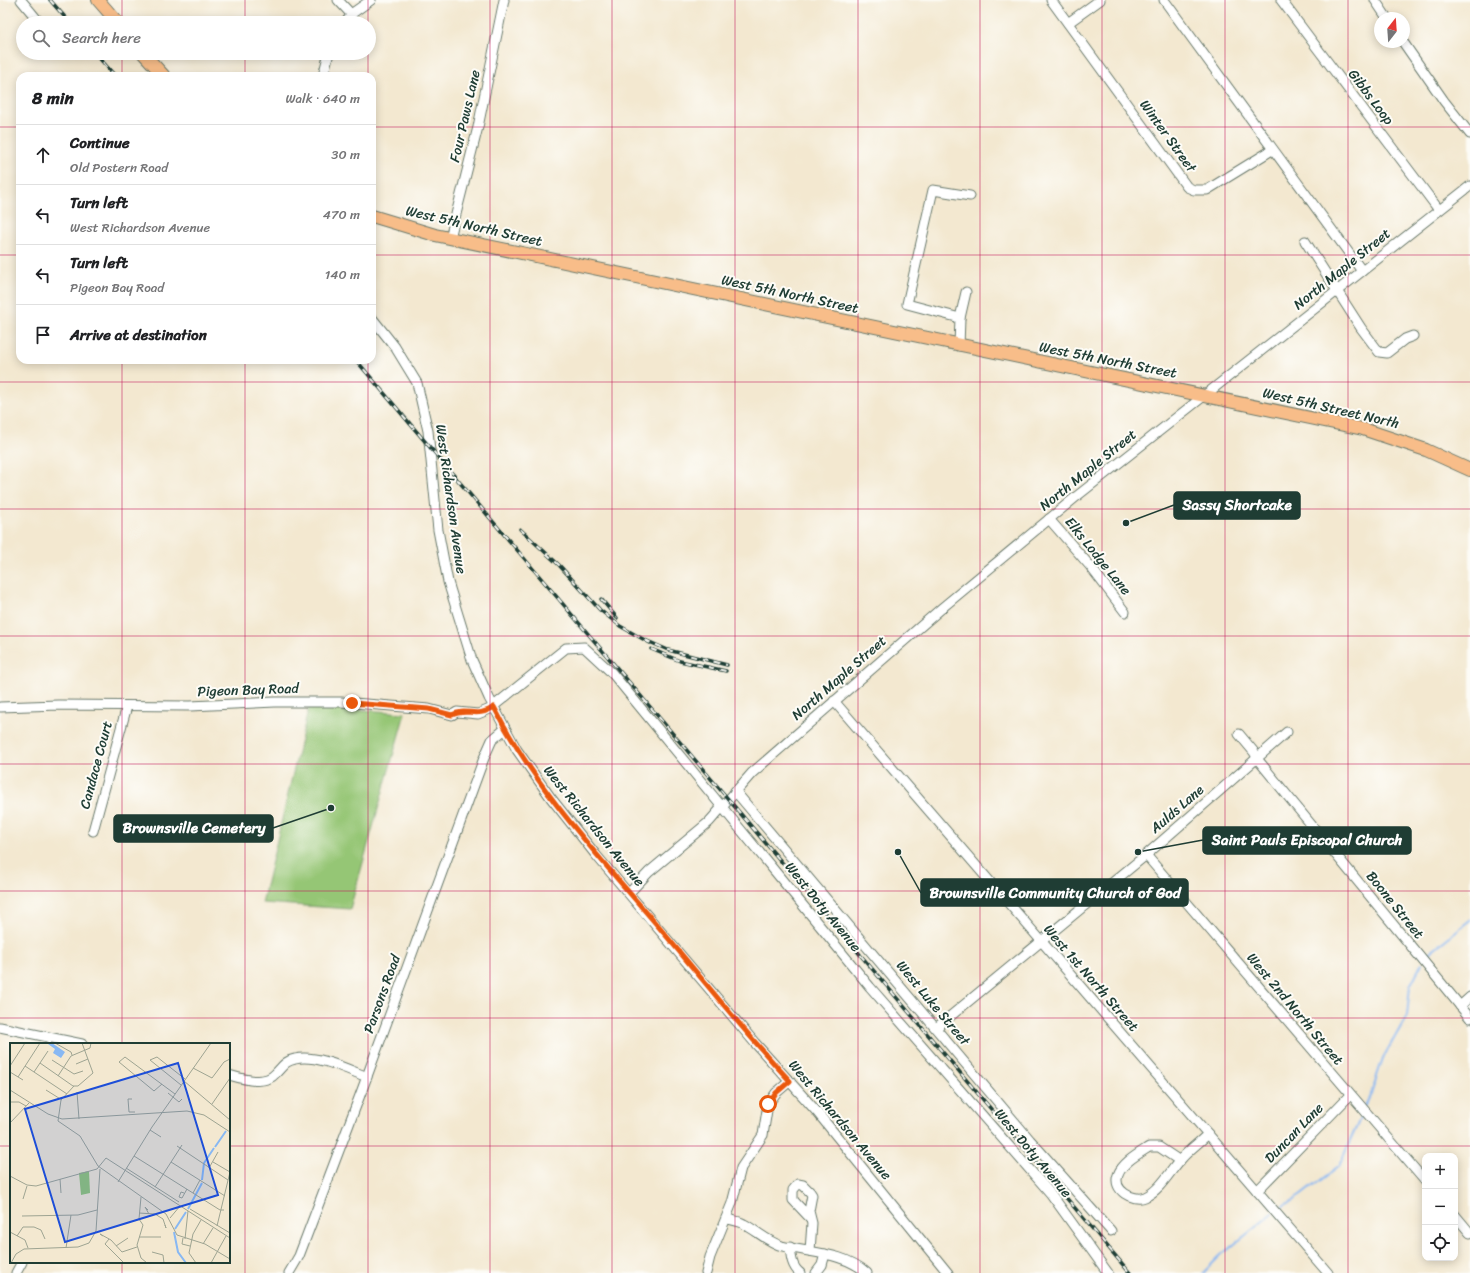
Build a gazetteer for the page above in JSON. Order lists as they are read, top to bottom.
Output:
{
  "streets": {
    "main road": ["West 5th North Street", "West 5th Street North"],
    "street": [
      "Gibbs Loop",
      "Four Paws Lane",
      "Winter Street",
      "North Maple Street",
      "West Richardson Avenue",
      "Elks Lodge Lane",
      "Pigeon Bay Road",
      "Candace Court",
      "Aulds Lane",
      "Boone Street",
      "West Doty Avenue",
      "West 1st North Street",
      "Parsons Road",
      "West Luke Street",
      "West 2nd North Street",
      "Duncan Lane"
    ]
  },
  "crossings": [
    ["Gibbs Loop", "North Maple Street"],
    ["Four Paws Lane", "West 5th North Street"],
    ["West 5th North Street", "North Maple Street"],
    ["West 5th North Street", "West 5th Street North"],
    ["North Maple Street", "West 5th Street North"],
    ["North Maple Street", "West Richardson Avenue"],
    ["North Maple Street", "Elks Lodge Lane"],
    ["North Maple Street", "West Doty Avenue"],
    ["North Maple Street", "West 1st North Street"],
    ["North Maple Street", "West Luke Street"],
    ["West Richardson Avenue", "Pigeon Bay Road"],
    ["West Richardson Avenue", "West Doty Avenue"],
    ["West Richardson Avenue", "Parsons Road"],
    ["Pigeon Bay Road", "Candace Court"],
    ["Pigeon Bay Road", "West Doty Avenue"],
    ["Aulds Lane", "Boone Street"],
    ["Aulds Lane", "West 1st North Street"],
    ["Aulds Lane", "West Luke Street"],
    ["Aulds Lane", "West 2nd North Street"],
    ["West 1st North Street", "Duncan Lane"],
    ["West 2nd North Street", "Duncan Lane"]
  ],
  "places": [
    "Sassy Shortcake",
    "Brownsville Cemetery",
    "Brownsville Community Church of God",
    "Saint Pauls Episcopal Church"
  ],
  "north": "top",
  "page": {
    "search": "Search here",
    "heading": ["8 min", "Walk · 640 m"],
    "list": [
      ["Continue", "Old Postern Road", "30 m"],
      ["Turn left", "West Richardson Avenue", "470 m"],
      ["Turn left", "Pigeon Bay Road", "140 m"],
      "Arrive at destination"
    ],
    "map_buttons": ["+", "−"]
  }
}
